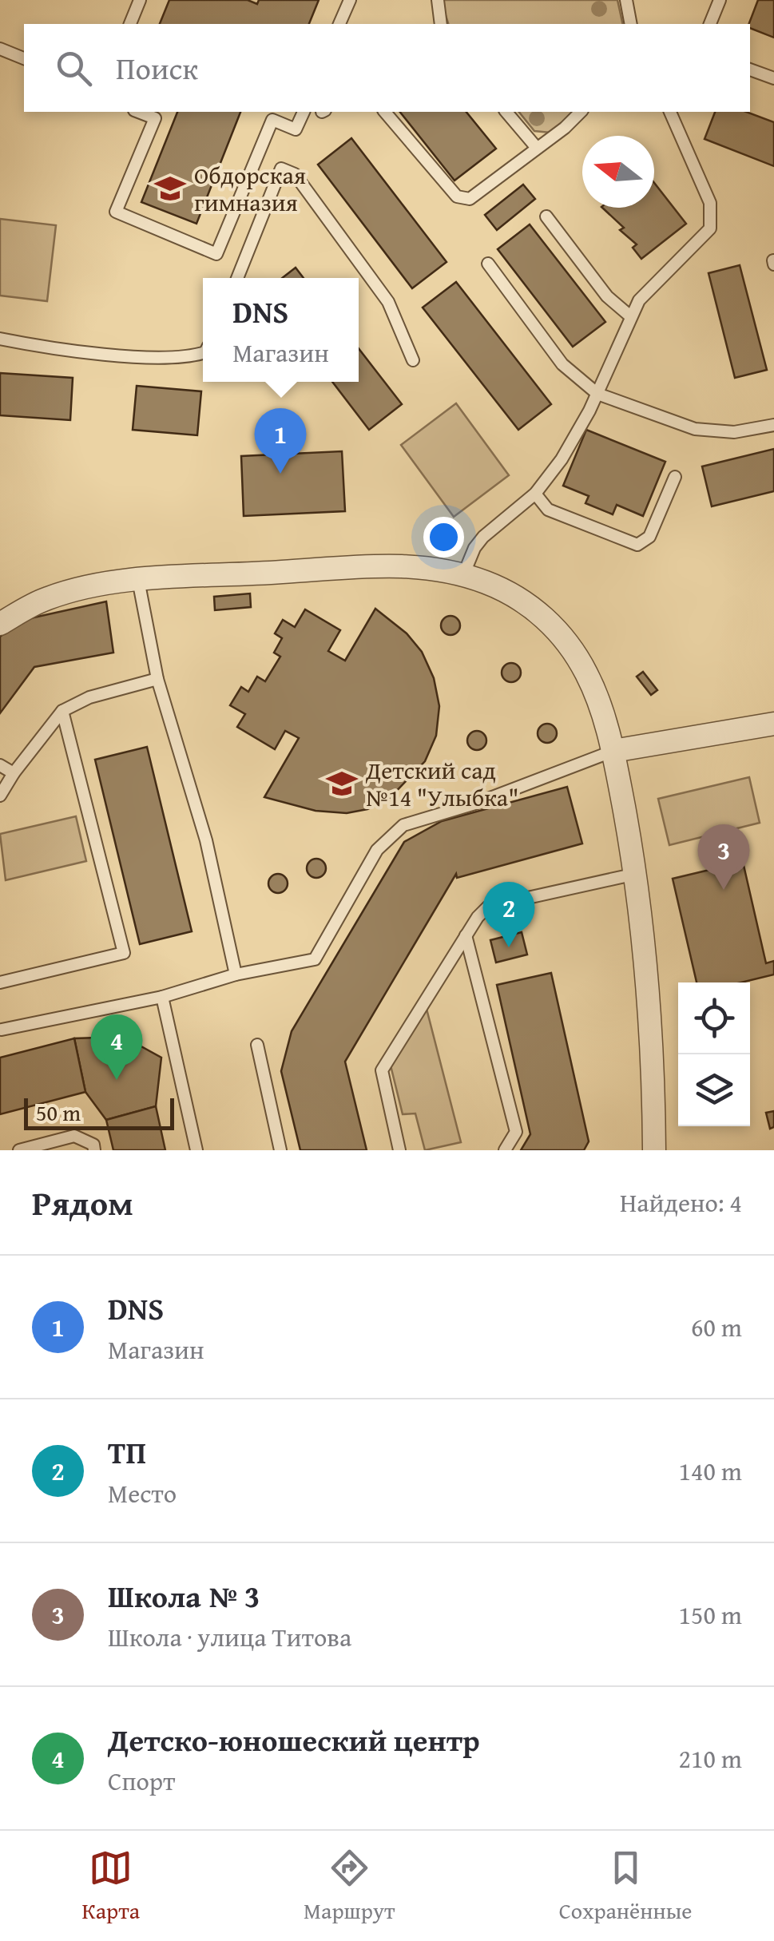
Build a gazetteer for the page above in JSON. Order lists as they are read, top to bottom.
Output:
{
  "places": {
    "school or university": ["Обдорская гимназия", "Детский сад №14 \"Улыбка\""]
  },
  "scale_bar": "50 m",
  "north": "left",
  "page": {
    "search": "Поиск",
    "popup": ["DNS", "Магазин"],
    "pins": [
      "1",
      "3",
      "2",
      "4"
    ],
    "scale": "50 m",
    "heading": ["Рядом", "Найдено: 4"],
    "list": [
      {
        "mark": "1",
        "name": "DNS",
        "note": "Магазин",
        "value": "60 m"
      },
      {
        "mark": "2",
        "name": "ТП",
        "note": "Место",
        "value": "140 m"
      },
      {
        "mark": "3",
        "name": "Школа № 3",
        "note": "Школа · улица Титова",
        "value": "150 m"
      },
      {
        "mark": "4",
        "name": "Детско-юношеский центр",
        "note": "Спорт",
        "value": "210 m"
      }
    ],
    "nav": ["Карта", "Маршрут", "Сохранённые"]
  }
}
